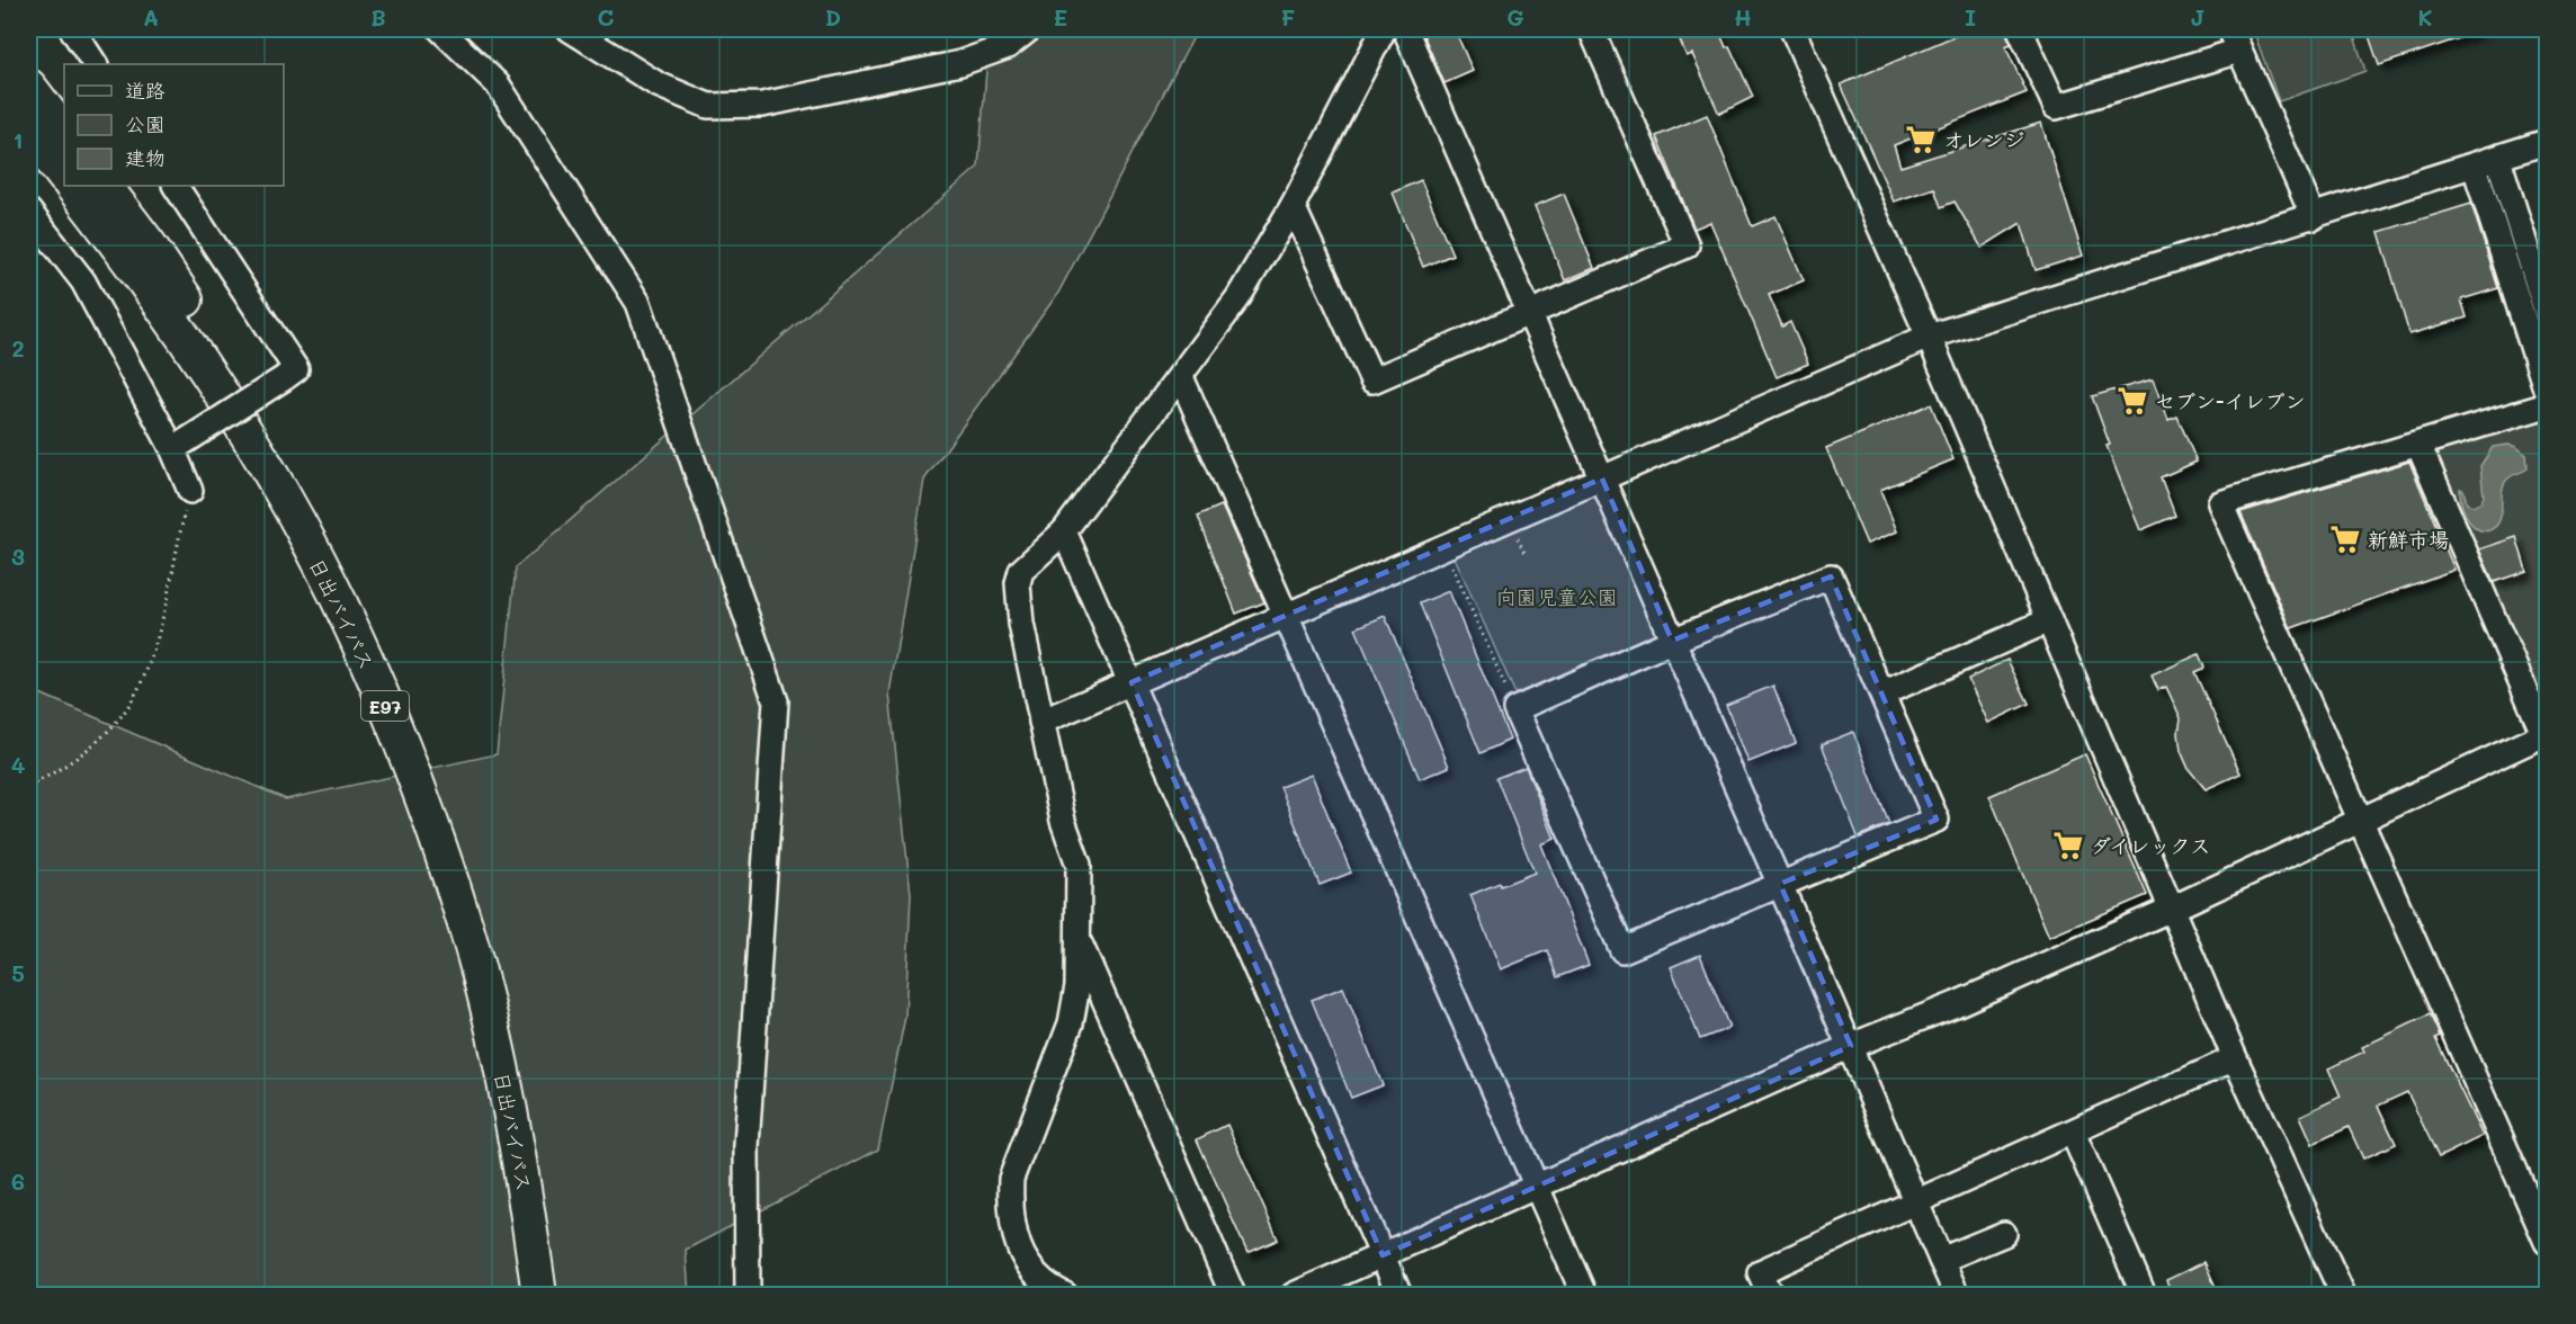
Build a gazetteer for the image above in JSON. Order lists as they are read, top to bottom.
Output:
{
  "streets": {
    "highway": ["日出バイパス", "E97"]
  },
  "parks": ["向園児童公園"],
  "places": {
    "supermarket": [
      "オレンジ",
      "セブン-イレブン",
      "新鮮市場",
      "ダイレックス"
    ]
  },
  "legend": ["道路", "公園", "建物"],
  "grid": {
    "columns": [
      "A",
      "B",
      "C",
      "D",
      "E",
      "F",
      "G",
      "H",
      "I",
      "J",
      "K"
    ],
    "rows": [
      "1",
      "2",
      "3",
      "4",
      "5",
      "6"
    ]
  }
}
